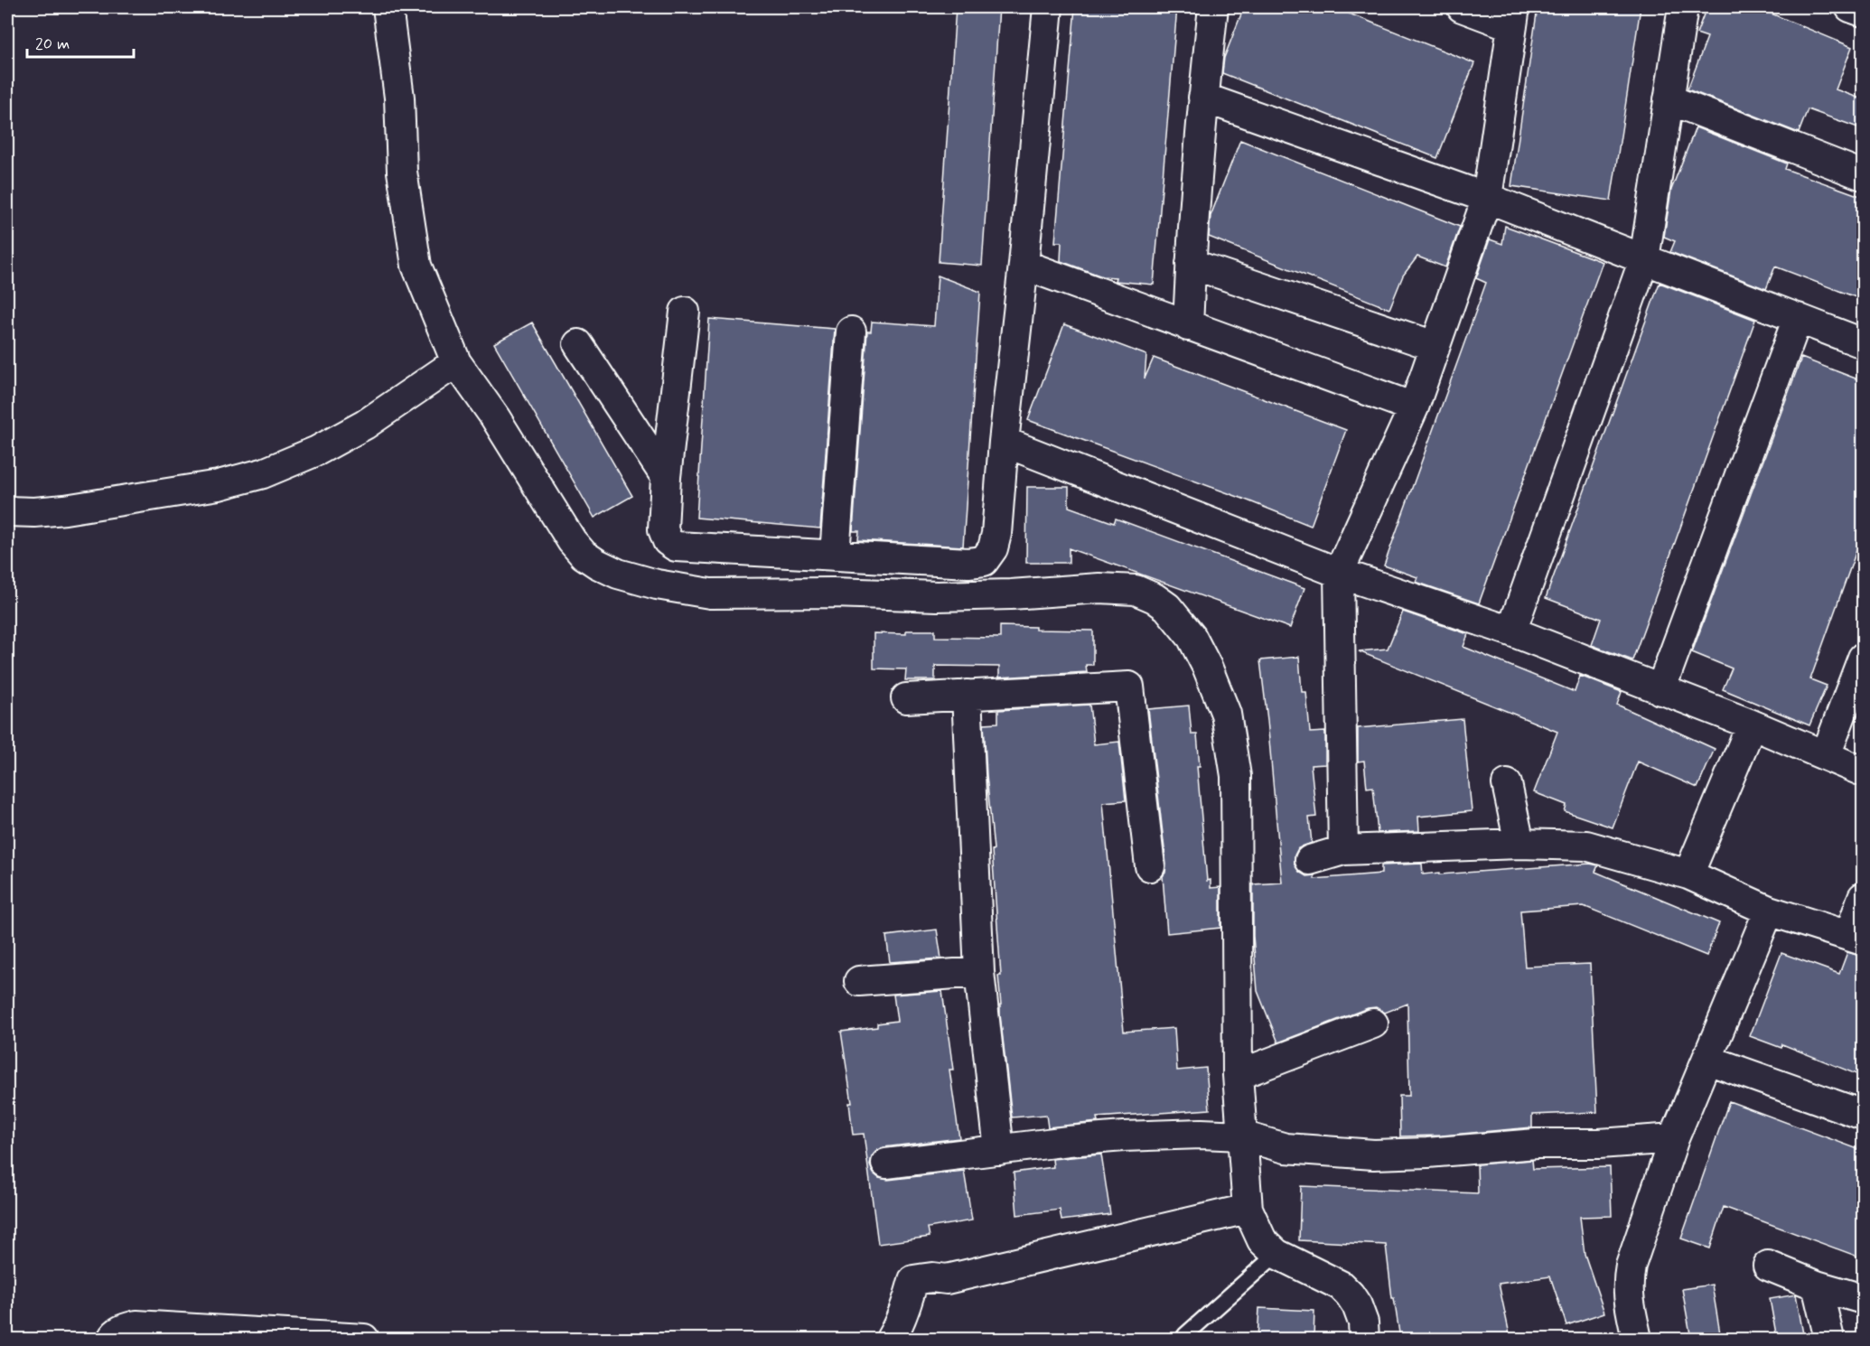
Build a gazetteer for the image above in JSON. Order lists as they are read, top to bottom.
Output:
{
  "scale_bar": "20 m"
}
